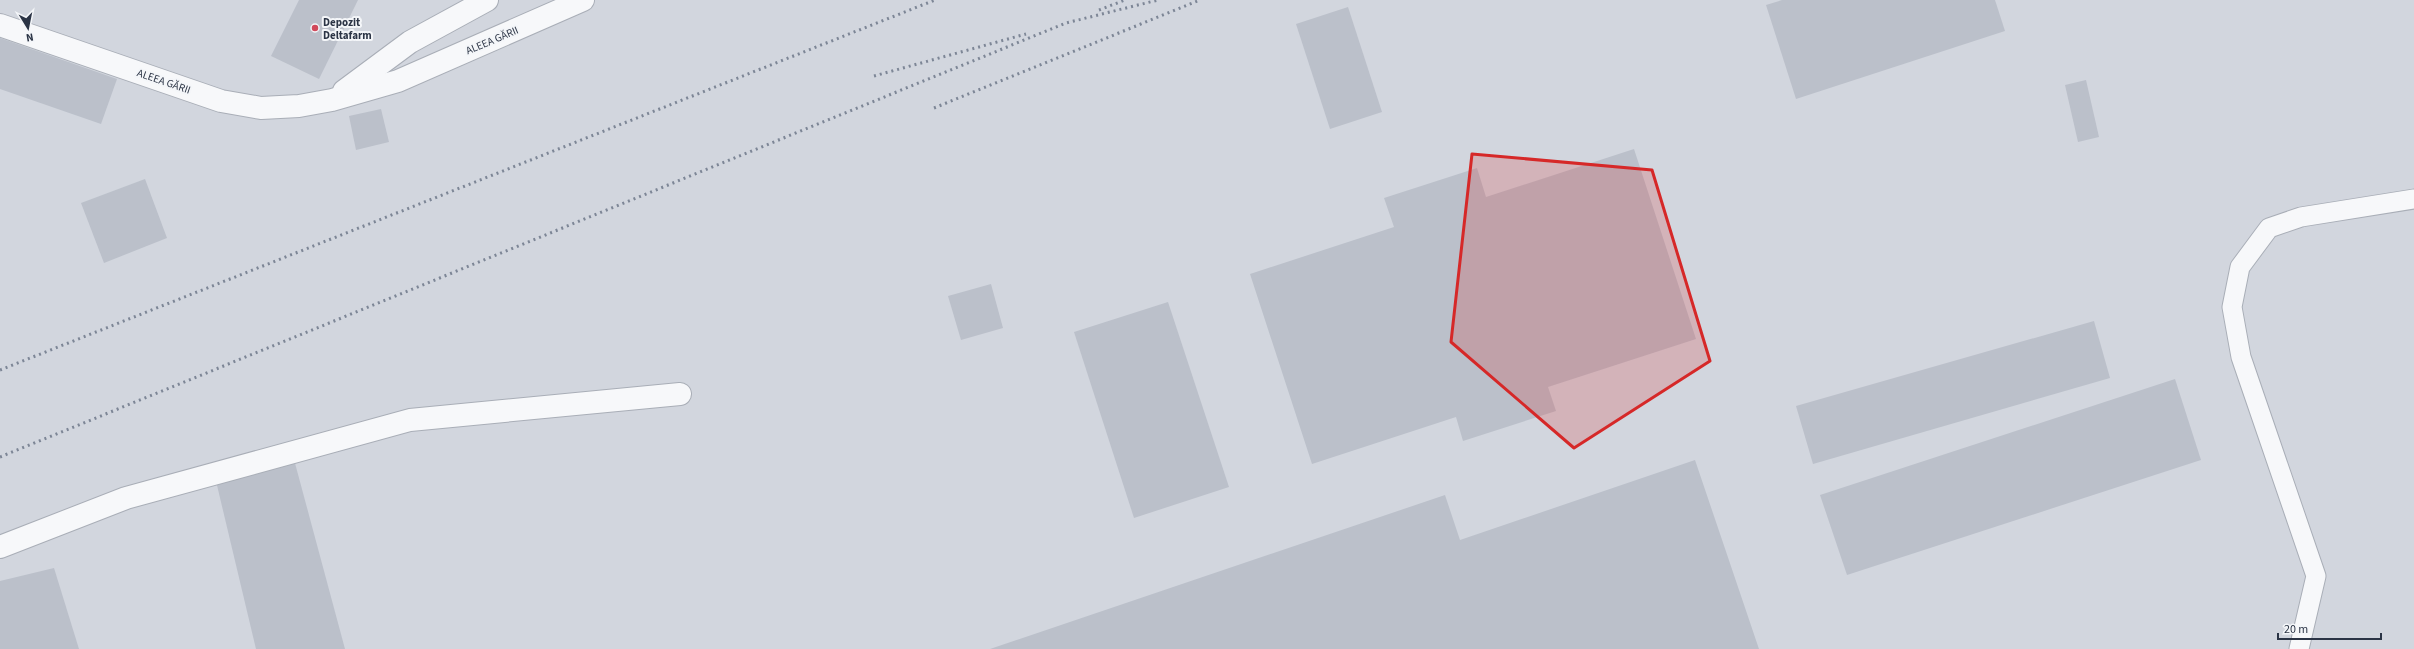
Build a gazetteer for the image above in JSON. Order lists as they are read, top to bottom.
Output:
{
  "streets": {
    "street": ["ALEEA GĂRII"]
  },
  "places": ["Depozit Deltafarm"],
  "scale_bar": "20 m",
  "north": "bottom"
}
